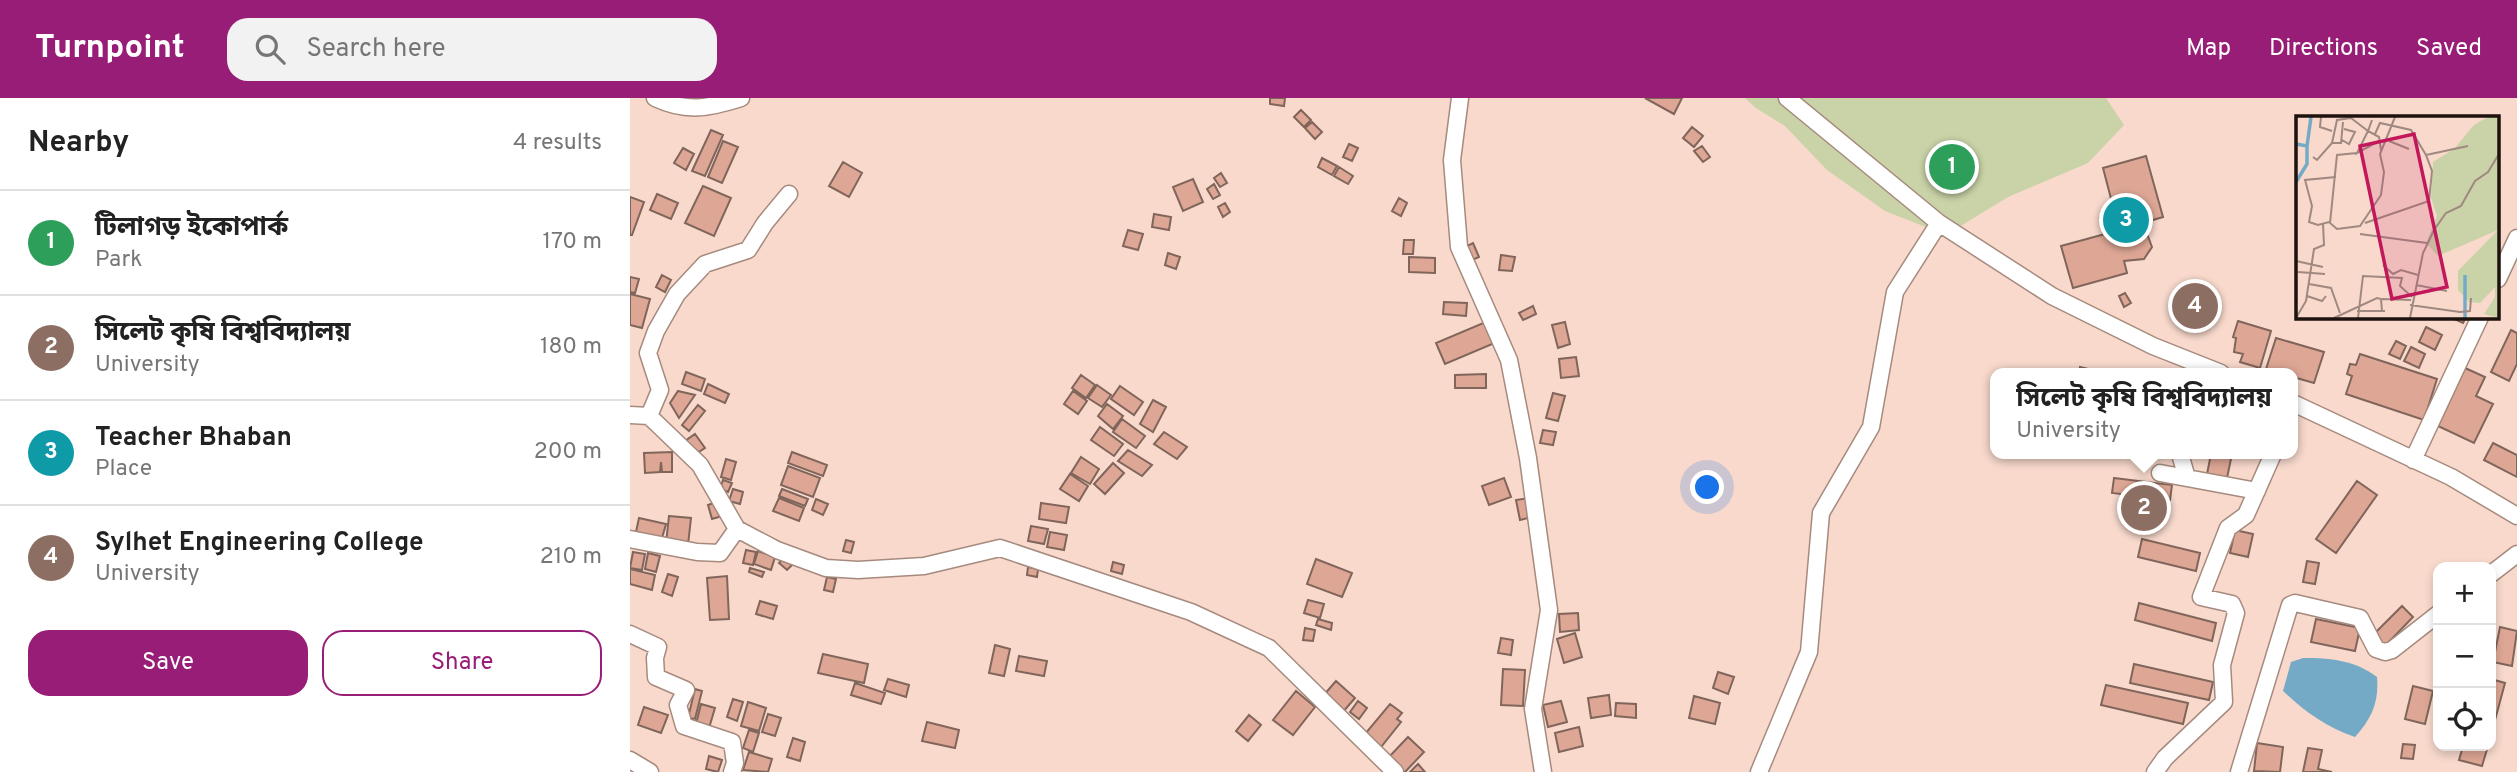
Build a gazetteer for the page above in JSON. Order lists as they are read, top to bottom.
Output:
{
  "page": {
    "header": "Turnpoint",
    "search": "Search here",
    "nav": ["Map", "Directions", "Saved"],
    "heading": ["Nearby", "4 results"],
    "pins": [
      "1",
      "3",
      "4",
      "2"
    ],
    "list": [
      {
        "mark": "1",
        "name": "টিলাগড় ইকোপার্ক",
        "note": "Park",
        "value": "170 m"
      },
      {
        "mark": "2",
        "name": "সিলেট কৃষি বিশ্ববিদ্যালয়",
        "note": "University",
        "value": "180 m"
      },
      {
        "mark": "3",
        "name": "Teacher Bhaban",
        "note": "Place",
        "value": "200 m"
      },
      {
        "mark": "4",
        "name": "Sylhet Engineering College",
        "note": "University",
        "value": "210 m"
      }
    ],
    "popup": ["সিলেট কৃষি বিশ্ববিদ্যালয়", "University"],
    "map_buttons": ["+", "−"],
    "buttons": ["Save", "Share"]
  }
}
